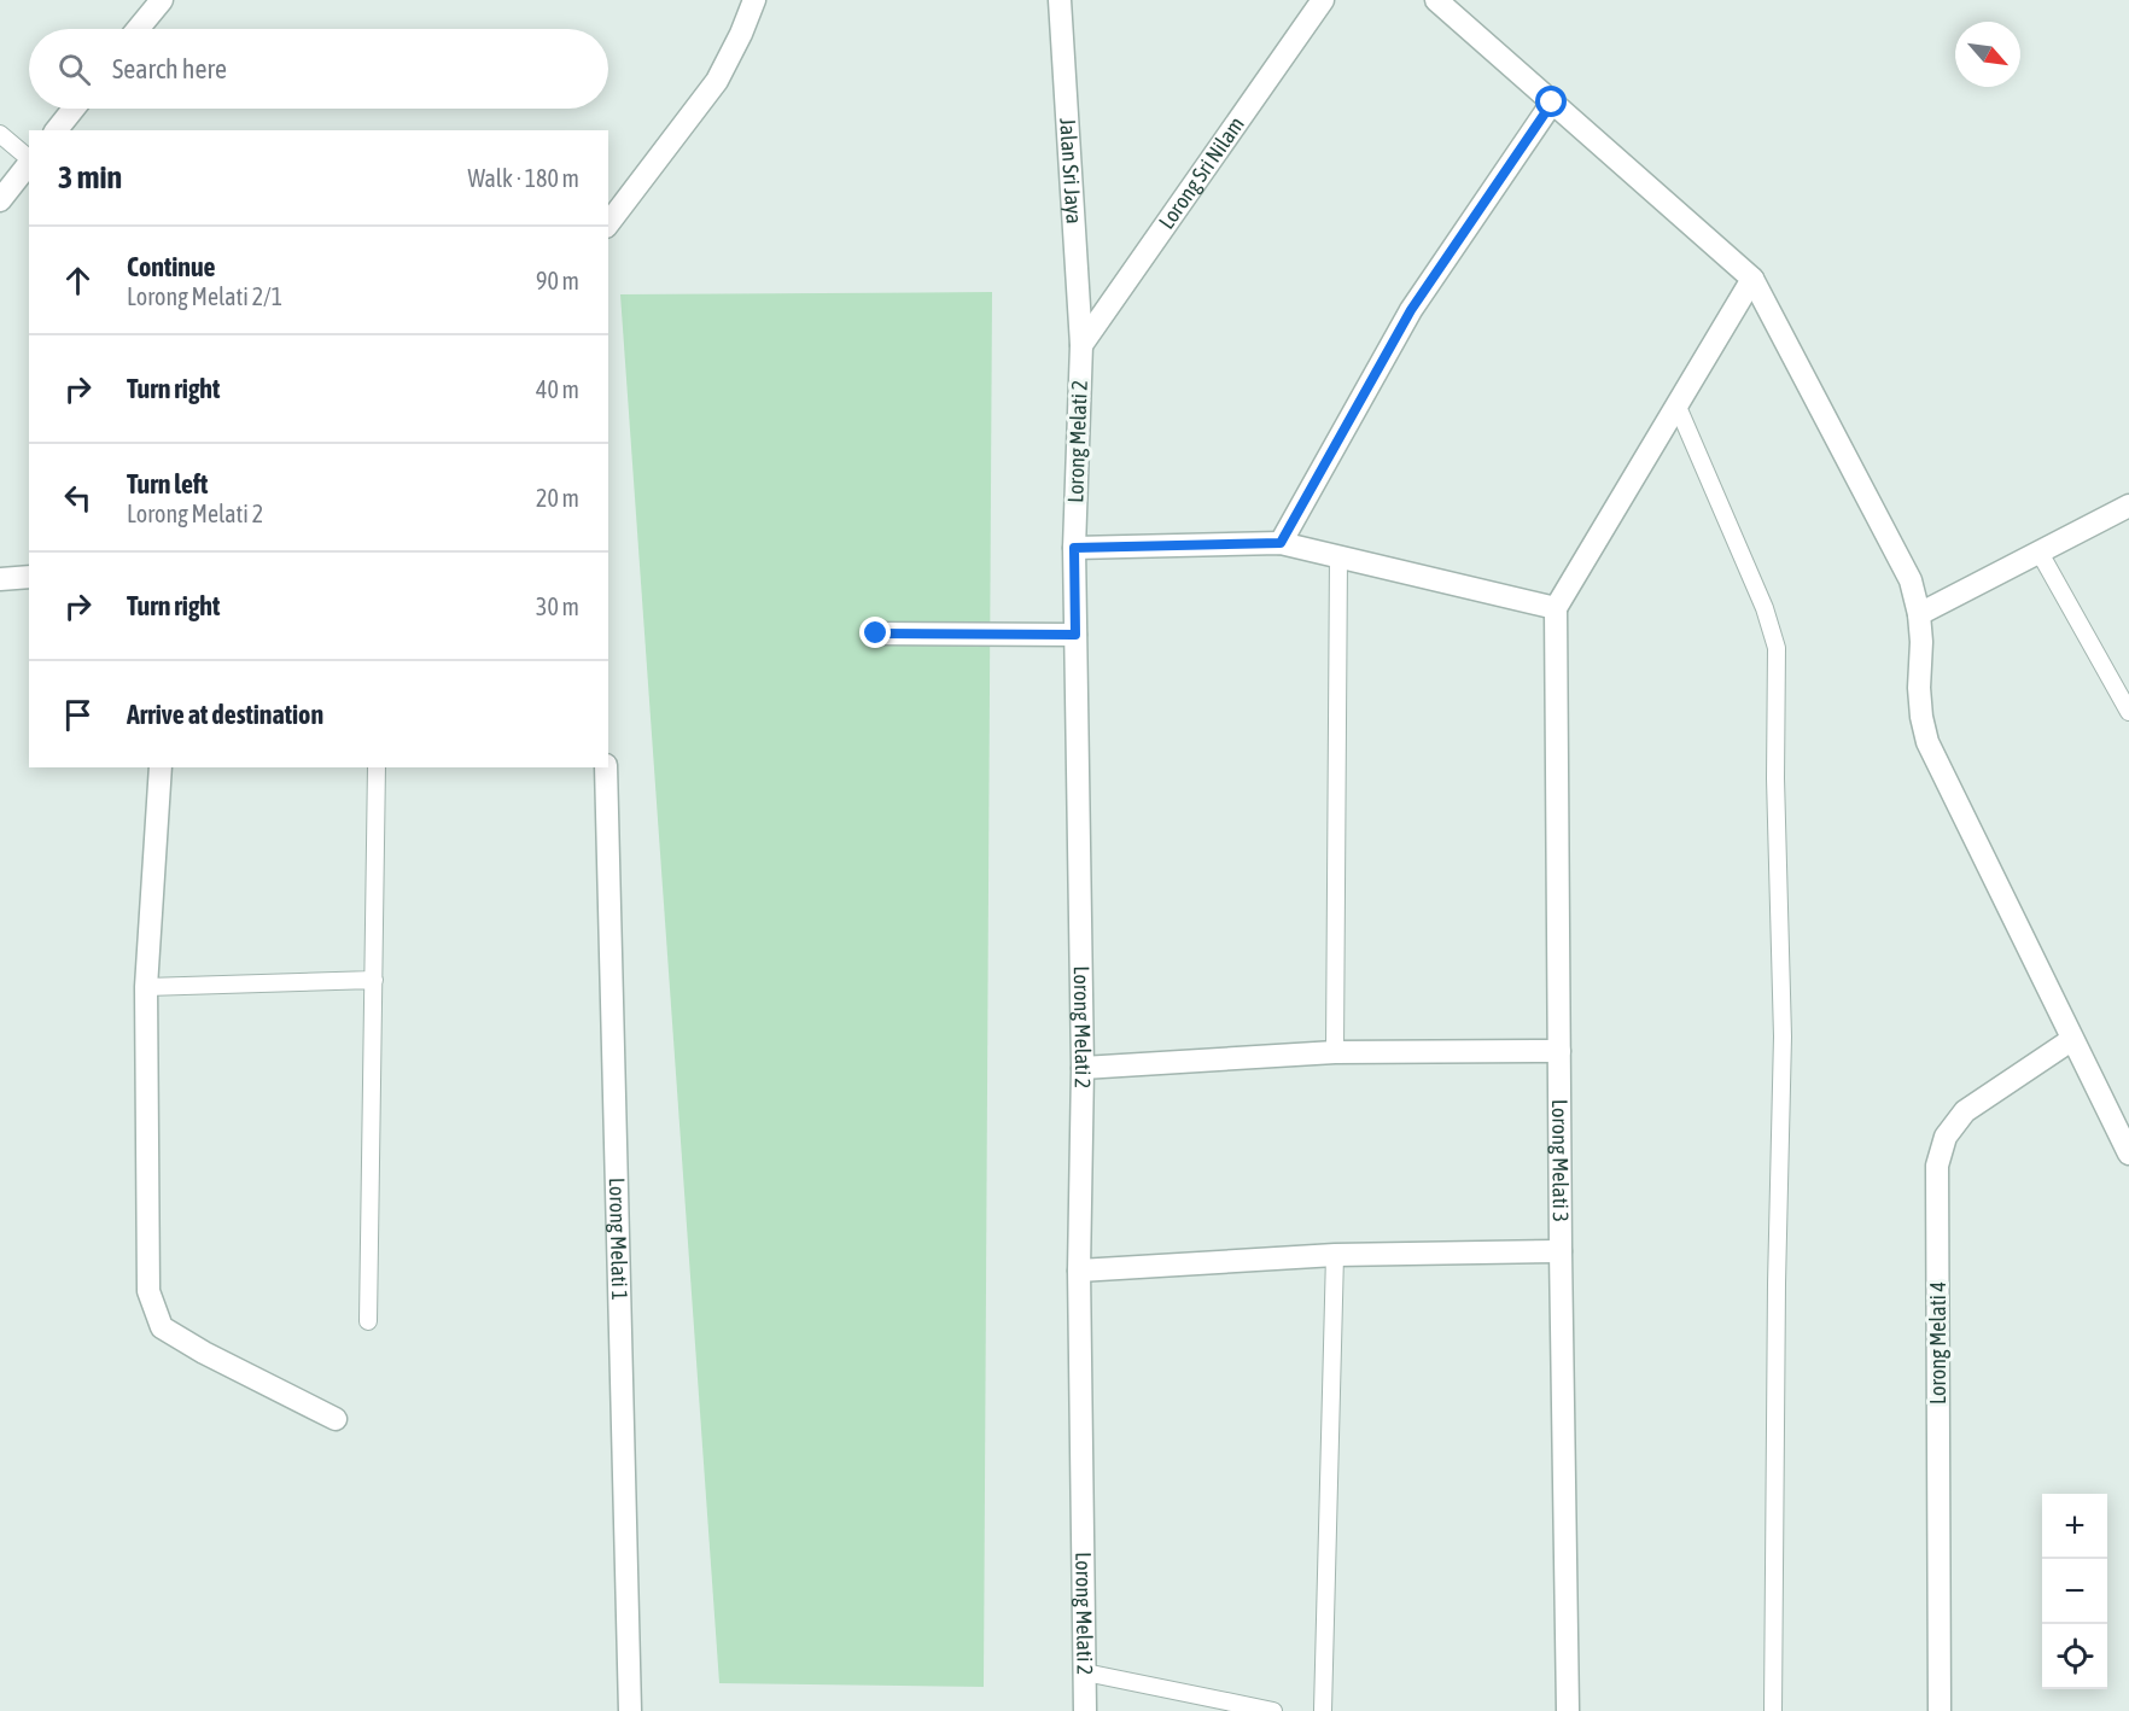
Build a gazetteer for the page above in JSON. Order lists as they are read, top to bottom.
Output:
{
  "streets": {
    "street": [
      "Jalan Sri Jaya",
      "Lorong Sri Nilam",
      "Lorong Melati 2",
      "Lorong Melati 3",
      "Lorong Melati 1",
      "Lorong Melati 4"
    ]
  },
  "crossings": [
    ["Jalan Sri Jaya", "Lorong Sri Nilam"],
    ["Jalan Sri Jaya", "Lorong Melati 2"],
    ["Lorong Sri Nilam", "Lorong Melati 2"]
  ],
  "north": "bottom right",
  "page": {
    "search": "Search here",
    "heading": ["3 min", "Walk · 180 m"],
    "list": [
      ["Continue", "Lorong Melati 2/1", "90 m"],
      ["Turn right", "40 m"],
      ["Turn left", "Lorong Melati 2", "20 m"],
      ["Turn right", "30 m"],
      "Arrive at destination"
    ],
    "map_buttons": ["+", "−"]
  }
}
